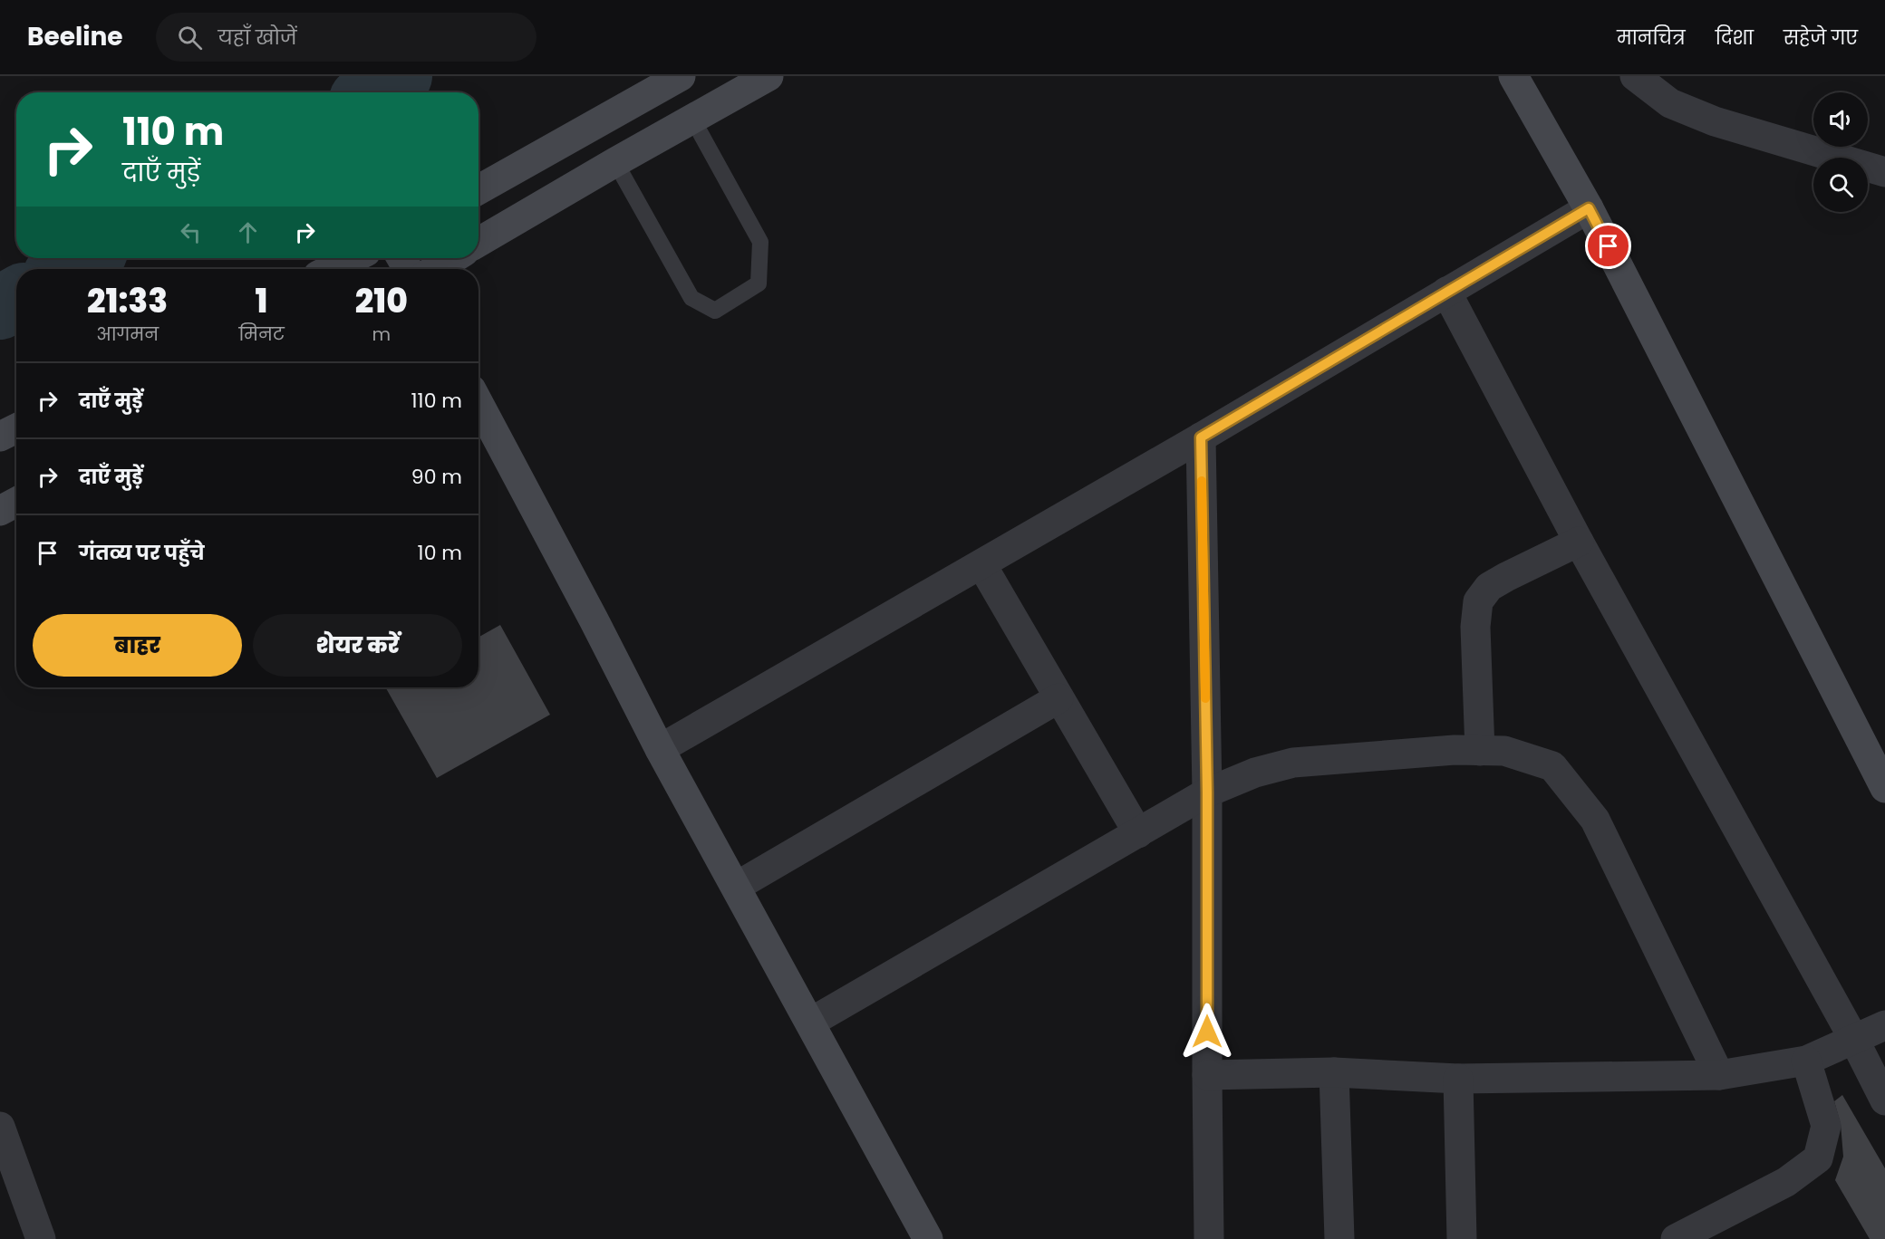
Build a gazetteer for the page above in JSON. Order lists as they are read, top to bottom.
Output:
{
  "page": {
    "header": "Beeline",
    "search": "यहाँ खोजें",
    "nav": ["मानचित्र", "दिशा", "सहेजे गए"],
    "turn": ["110 m", "दाएँ मुड़ें"],
    "eta": [
      "21:33",
      "आगमन",
      "1",
      "मिनट",
      "210",
      "m"
    ],
    "list": [
      {
        "name": "दाएँ मुड़ें",
        "value": "110 m"
      },
      {
        "name": "दाएँ मुड़ें",
        "value": "90 m"
      },
      {
        "name": "गंतव्य पर पहुँचे",
        "value": "10 m"
      }
    ],
    "buttons": ["बाहर", "शेयर करें"]
  }
}
